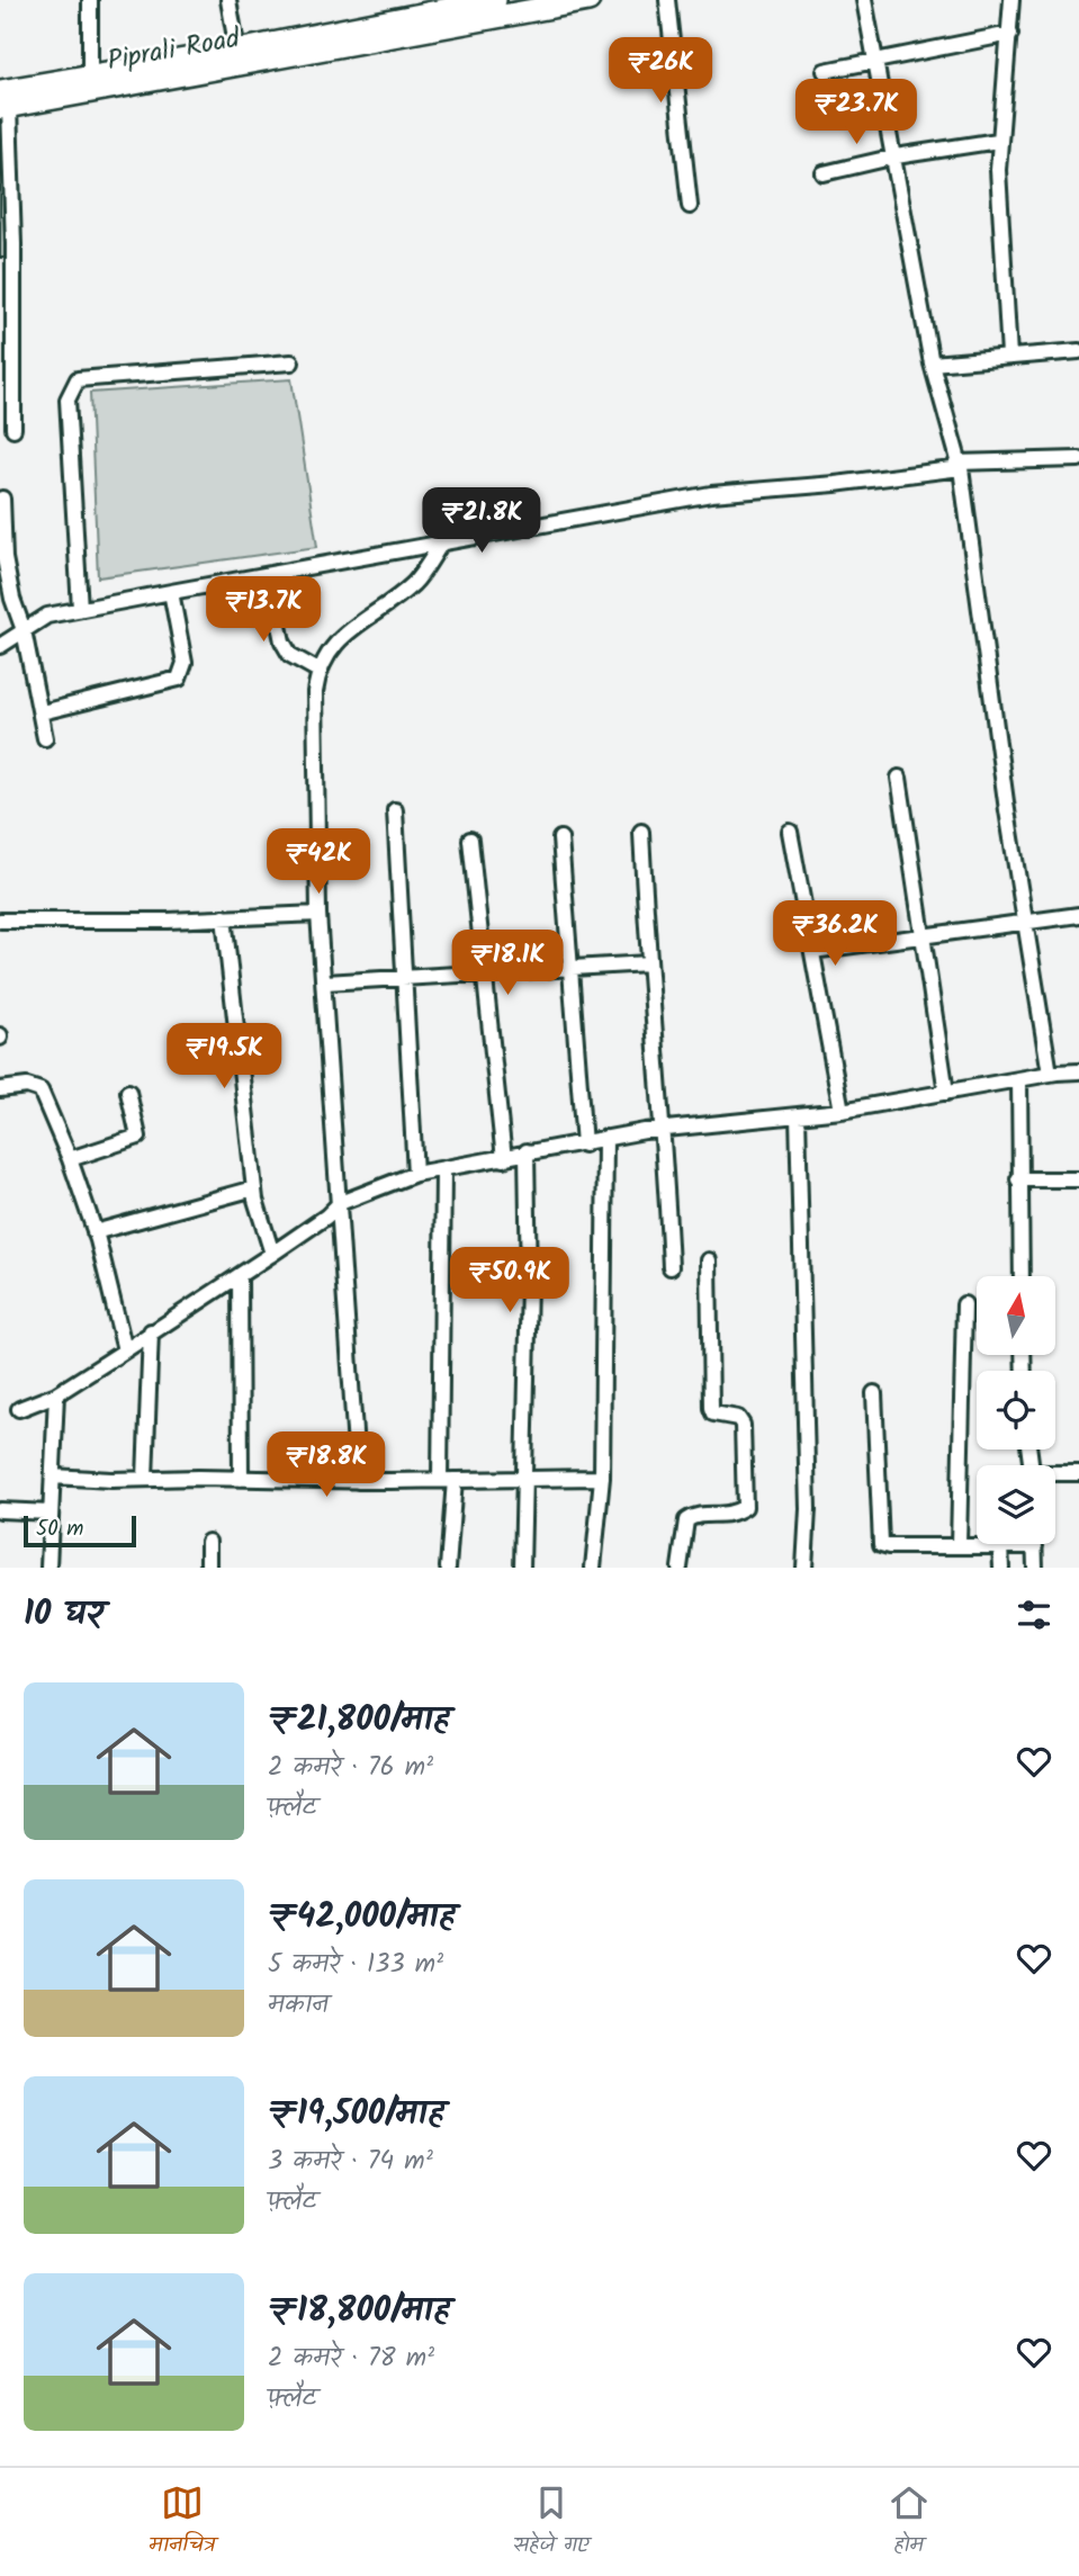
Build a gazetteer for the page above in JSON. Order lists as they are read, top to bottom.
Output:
{
  "streets": {
    "main road": ["Piprali Road"]
  },
  "scale_bar": "50 m",
  "north": "top",
  "page": {
    "price": [
      "₹26K",
      "₹23.7K",
      "₹21.8K",
      "₹13.7K",
      "₹42K",
      "₹36.2K",
      "₹18.1K",
      "₹19.5K",
      "₹50.9K",
      "₹18.8K"
    ],
    "scale": "50 m",
    "heading": "10 घर",
    "list": [
      {
        "name": "₹21,800/माह",
        "note": "2 कमरे · 76 m² · फ़्लैट"
      },
      {
        "name": "₹42,000/माह",
        "note": "5 कमरे · 133 m² · मकान"
      },
      {
        "name": "₹19,500/माह",
        "note": "3 कमरे · 74 m² · फ़्लैट"
      },
      {
        "name": "₹18,800/माह",
        "note": "2 कमरे · 78 m² · फ़्लैट"
      }
    ],
    "tabs": ["मानचित्र", "सहेजे गए", "होम"]
  }
}
